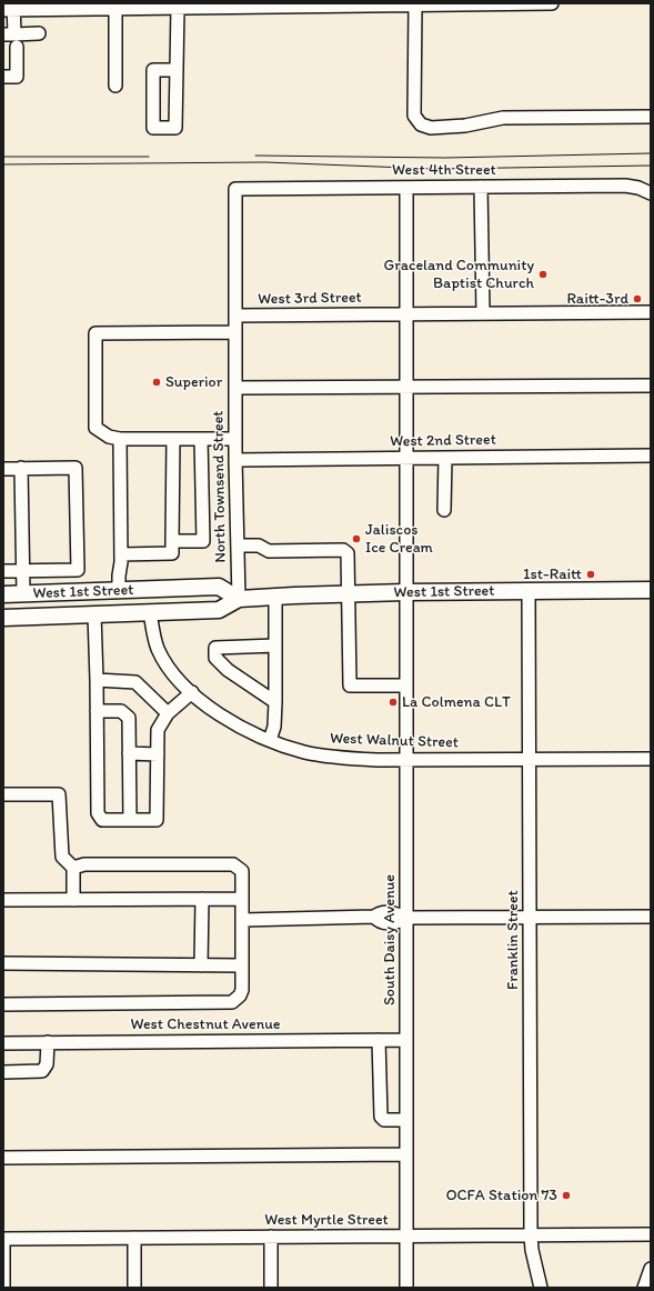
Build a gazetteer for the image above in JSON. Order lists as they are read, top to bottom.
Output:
{
  "streets": {
    "main road": ["West 1st Street"],
    "street": [
      "West 4th Street",
      "West 3rd Street",
      "West 2nd Street",
      "North Townsend Street",
      "West Walnut Street",
      "South Daisy Avenue",
      "Franklin Street",
      "West Chestnut Avenue",
      "West Myrtle Street"
    ]
  },
  "crossings": [
    ["West 4th Street", "North Townsend Street"],
    ["West 4th Street", "South Daisy Avenue"],
    ["West 3rd Street", "North Townsend Street"],
    ["West 3rd Street", "South Daisy Avenue"],
    ["West 2nd Street", "North Townsend Street"],
    ["West 2nd Street", "South Daisy Avenue"],
    ["North Townsend Street", "West 1st Street"],
    ["West 1st Street", "West Walnut Street"],
    ["West 1st Street", "South Daisy Avenue"],
    ["West 1st Street", "Franklin Street"],
    ["West Walnut Street", "South Daisy Avenue"],
    ["West Walnut Street", "Franklin Street"],
    ["South Daisy Avenue", "West Chestnut Avenue"],
    ["South Daisy Avenue", "West Myrtle Street"],
    ["Franklin Street", "West Myrtle Street"]
  ],
  "places": [
    "Graceland Community Baptist Church",
    "Raitt-3rd",
    "Superior",
    "Jaliscos Ice Cream",
    "1st-Raitt",
    "La Colmena CLT",
    "OCFA Station 73"
  ]
}
